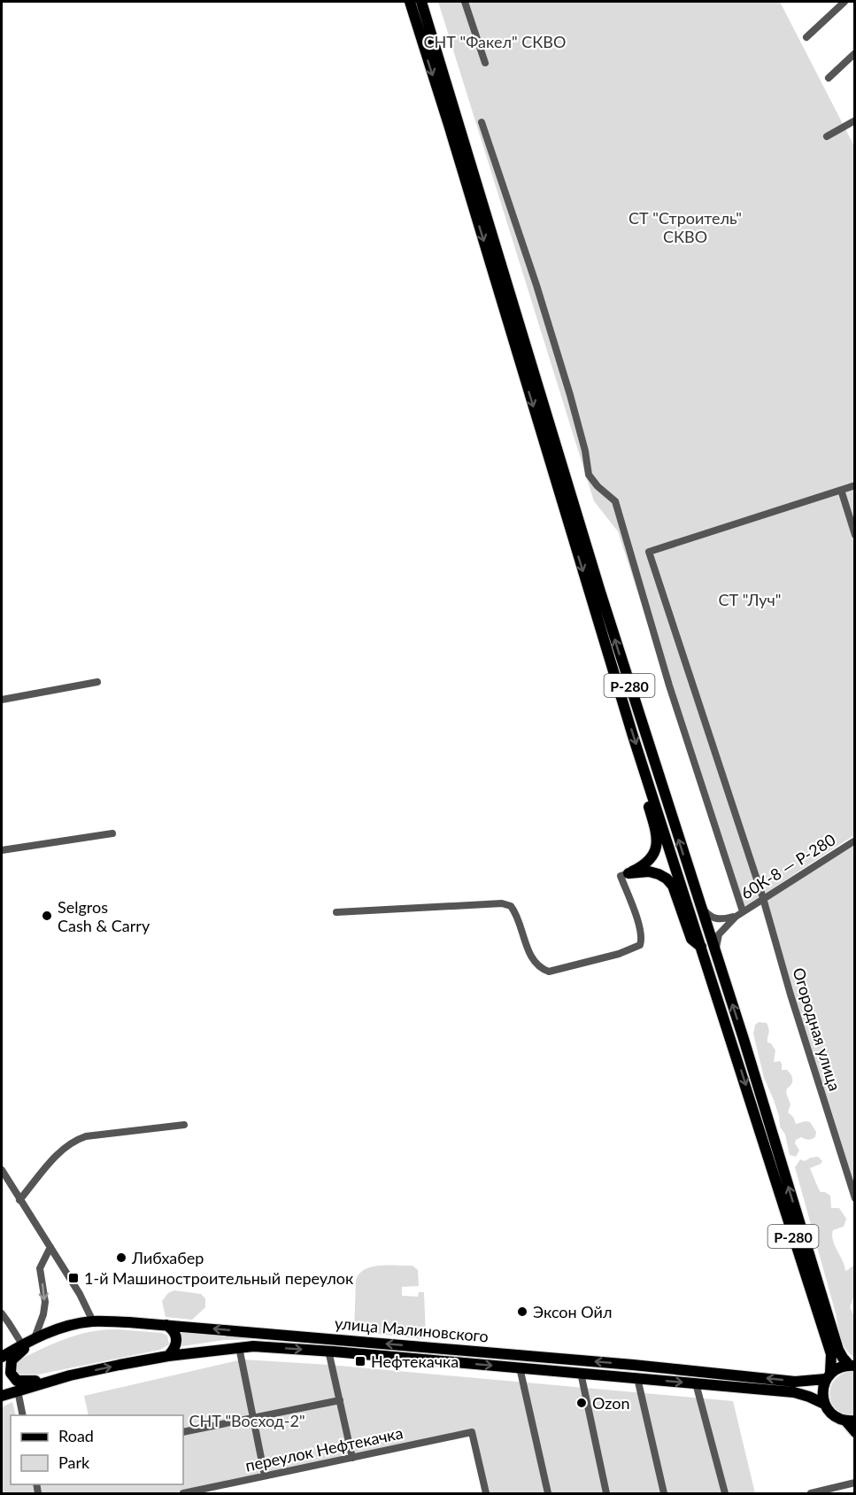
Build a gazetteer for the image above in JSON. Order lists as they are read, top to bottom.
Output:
{
  "streets": {
    "highway": ["Р-280", "улица Малиновского"],
    "street": ["60К-8 — Р-280", "Огородная улица", "переулок Нефтекачка"]
  },
  "crossings": [
    ["Р-280", "60К-8 — Р-280"],
    ["Р-280", "улица Малиновского"],
    ["60К-8 — Р-280", "Огородная улица"]
  ],
  "parks": [
    "СНТ \"Факел\" СКВО",
    "СТ \"Строитель\" СКВО",
    "СТ \"Луч\"",
    "СНТ \"Восход-2\""
  ],
  "places": {
    "other": [
      "Selgros Cash & Carry",
      "Либхабер",
      "Эксон Ойл",
      "Ozon"
    ],
    "transit": ["1-й Машиностроительный переулок", "Нефтекачка"]
  },
  "legend": ["Road", "Park"]
}
